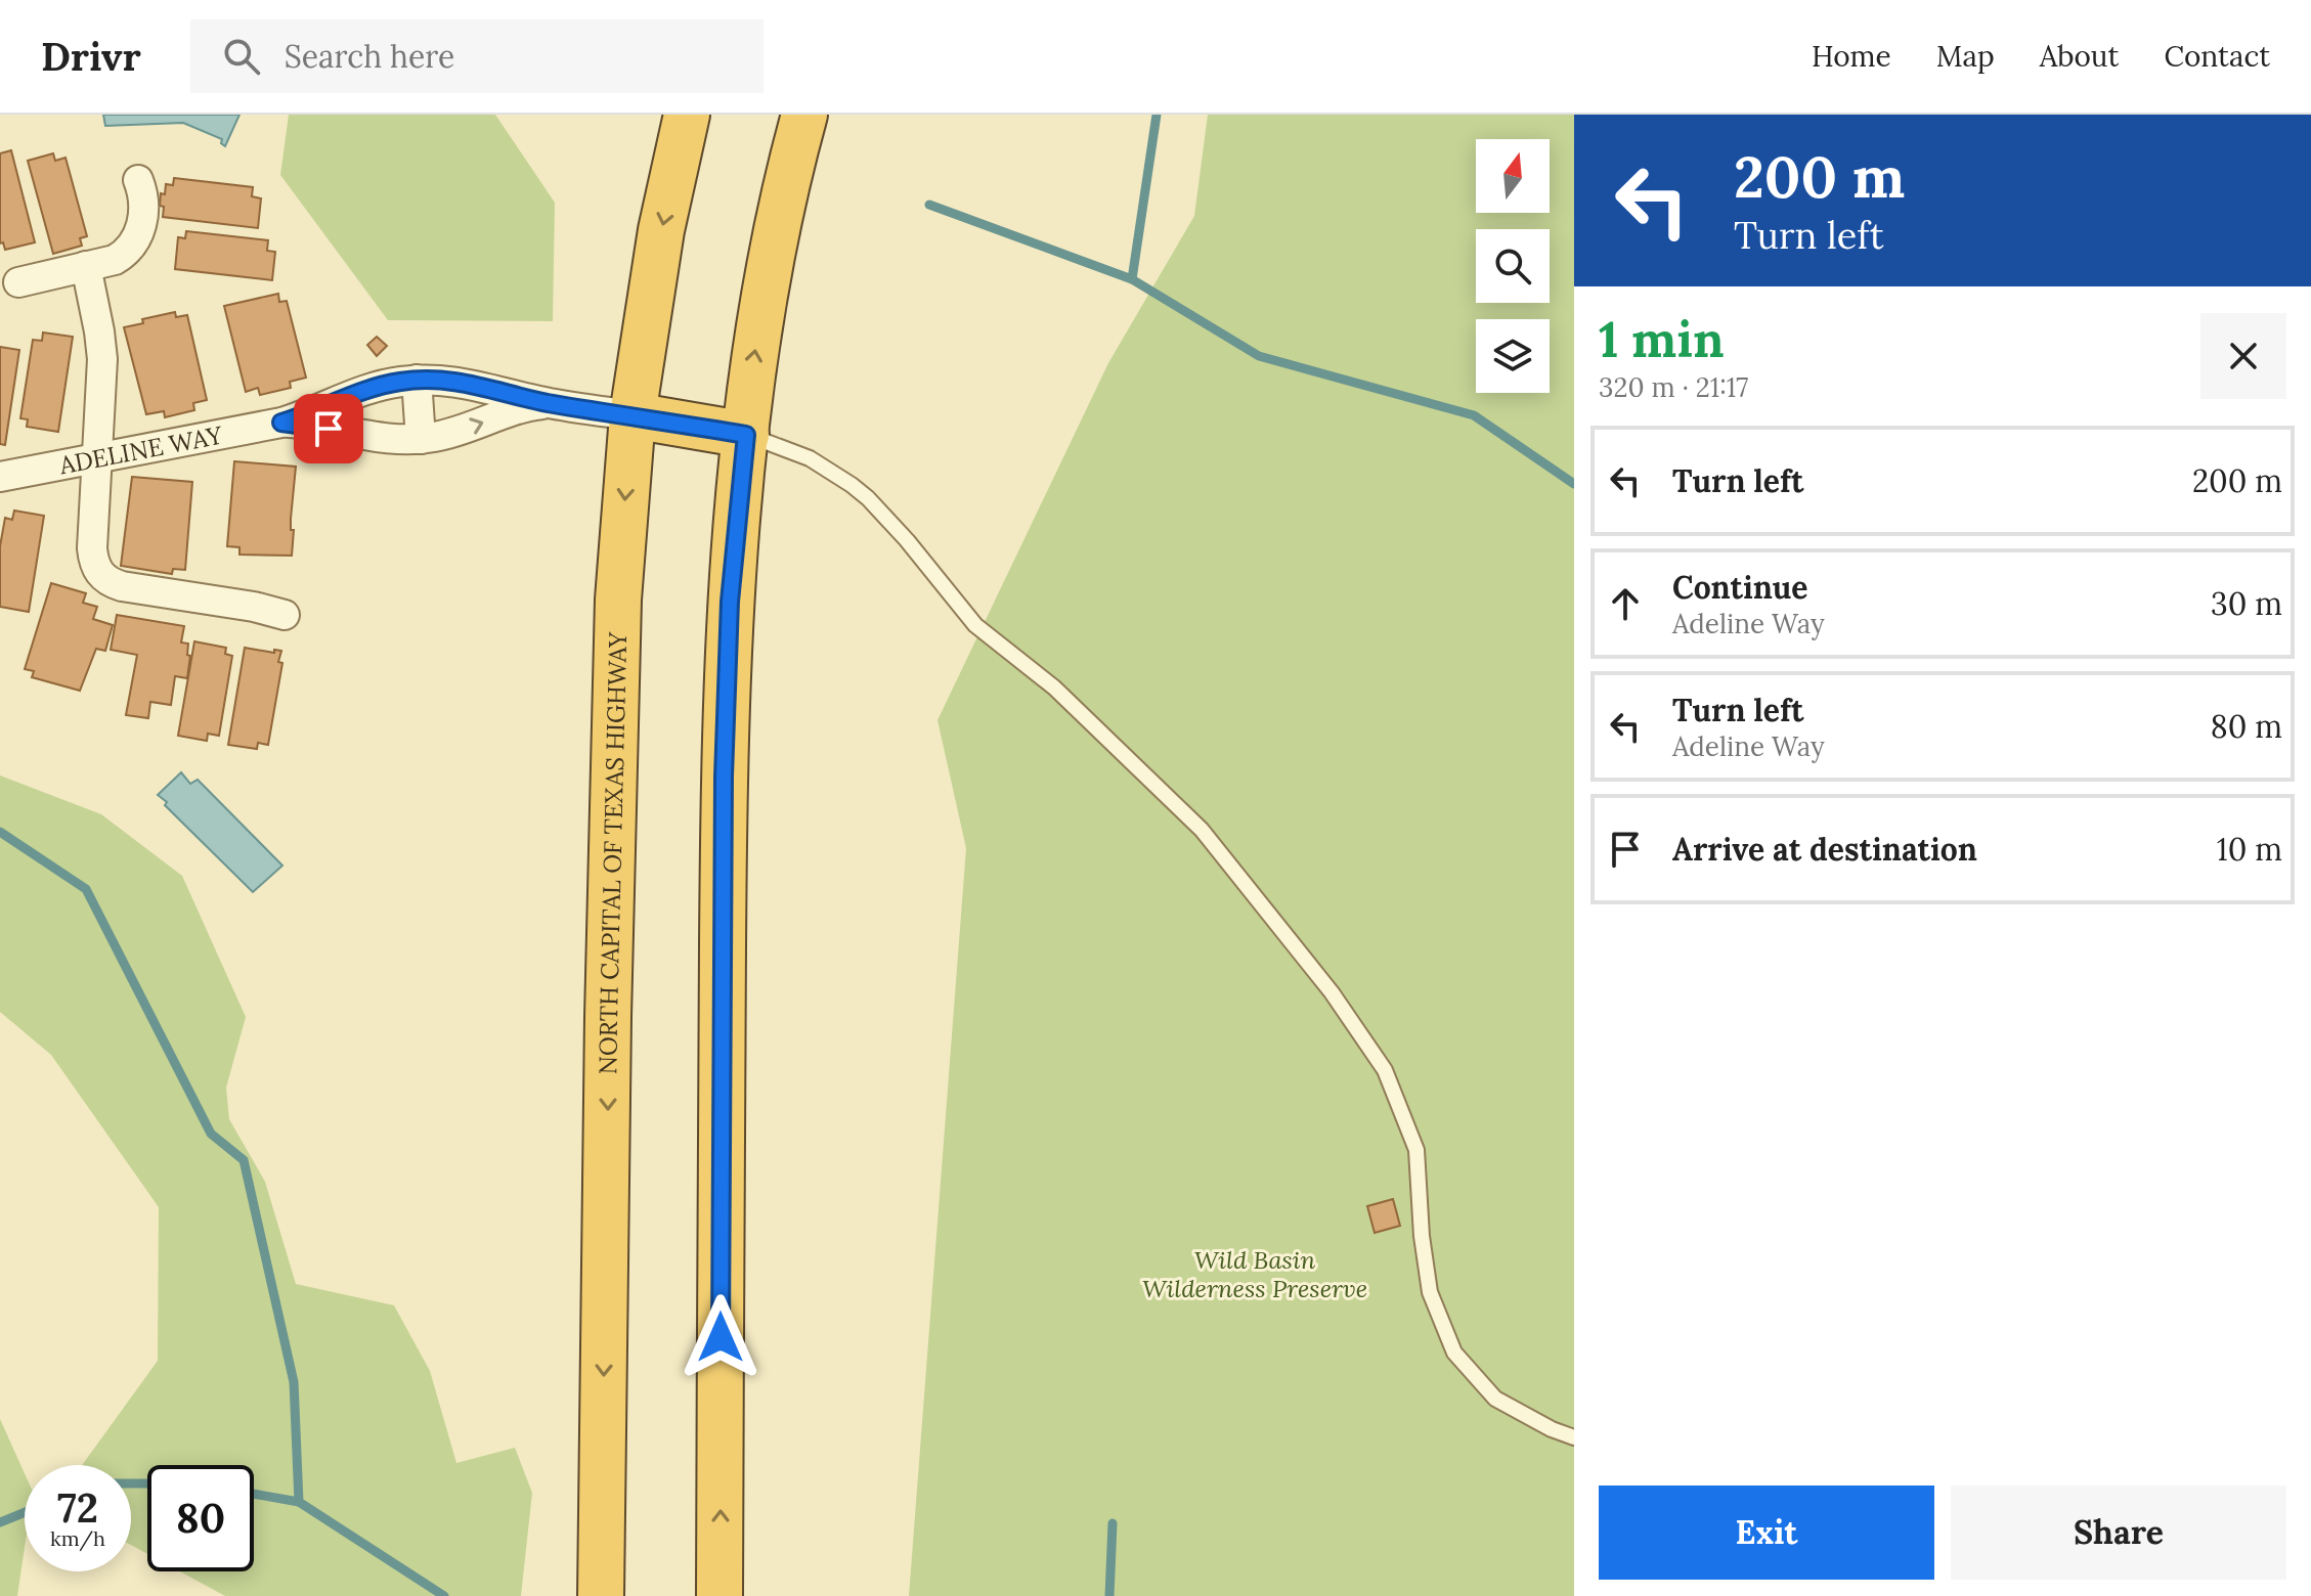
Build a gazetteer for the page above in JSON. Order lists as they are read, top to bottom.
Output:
{
  "streets": {
    "highway": ["NORTH CAPITAL OF TEXAS HIGHWAY"],
    "street": ["ADELINE WAY"]
  },
  "crossings": [
    ["ADELINE WAY", "NORTH CAPITAL OF TEXAS HIGHWAY"]
  ],
  "parks": ["Wild Basin Wilderness Preserve"],
  "north": "top",
  "page": {
    "header": "Drivr",
    "search": "Search here",
    "nav": [
      "Home",
      "Map",
      "About",
      "Contact"
    ],
    "turn": ["200 m", "Turn left"],
    "heading": ["1 min", "320 m · 21:17"],
    "list": [
      {
        "name": "Turn left",
        "value": "200 m"
      },
      {
        "name": "Continue",
        "note": "Adeline Way",
        "value": "30 m"
      },
      {
        "name": "Turn left",
        "note": "Adeline Way",
        "value": "80 m"
      },
      {
        "name": "Arrive at destination",
        "value": "10 m"
      }
    ],
    "speed": "72 km/h",
    "limit": "80",
    "buttons": ["Exit", "Share"]
  }
}
